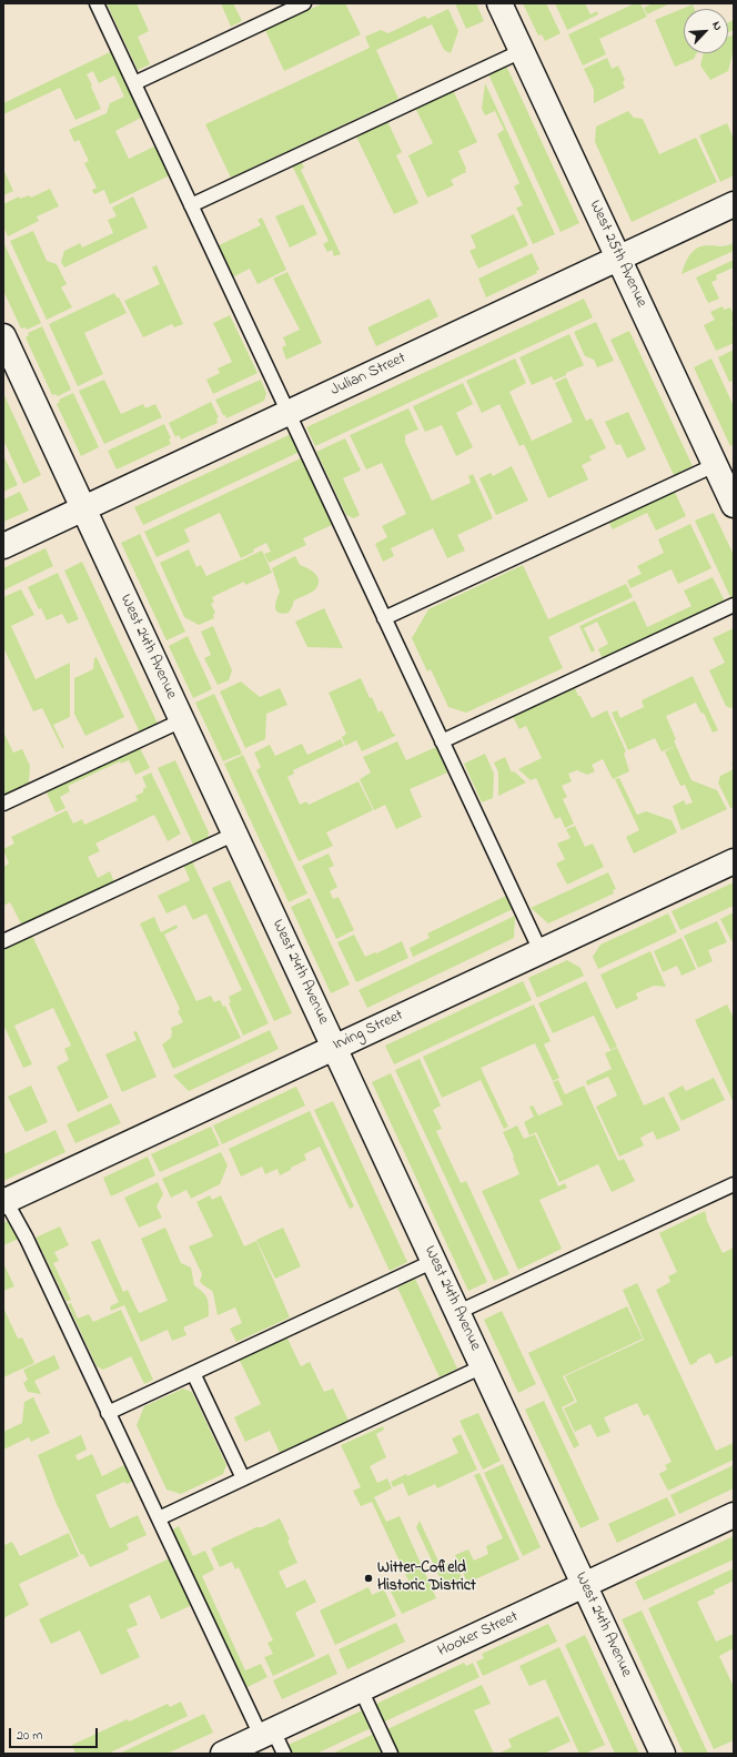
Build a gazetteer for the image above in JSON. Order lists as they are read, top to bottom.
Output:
{
  "streets": {
    "street": [
      "West 25th Avenue",
      "Julian Street",
      "West 24th Avenue",
      "Irving Street",
      "Hooker Street"
    ]
  },
  "crossings": [
    ["West 25th Avenue", "Julian Street"],
    ["Julian Street", "West 24th Avenue"],
    ["West 24th Avenue", "Irving Street"],
    ["West 24th Avenue", "Hooker Street"]
  ],
  "places": ["Witter-Cofield Historic District"],
  "scale_bar": "20 m",
  "north": "top right"
}
